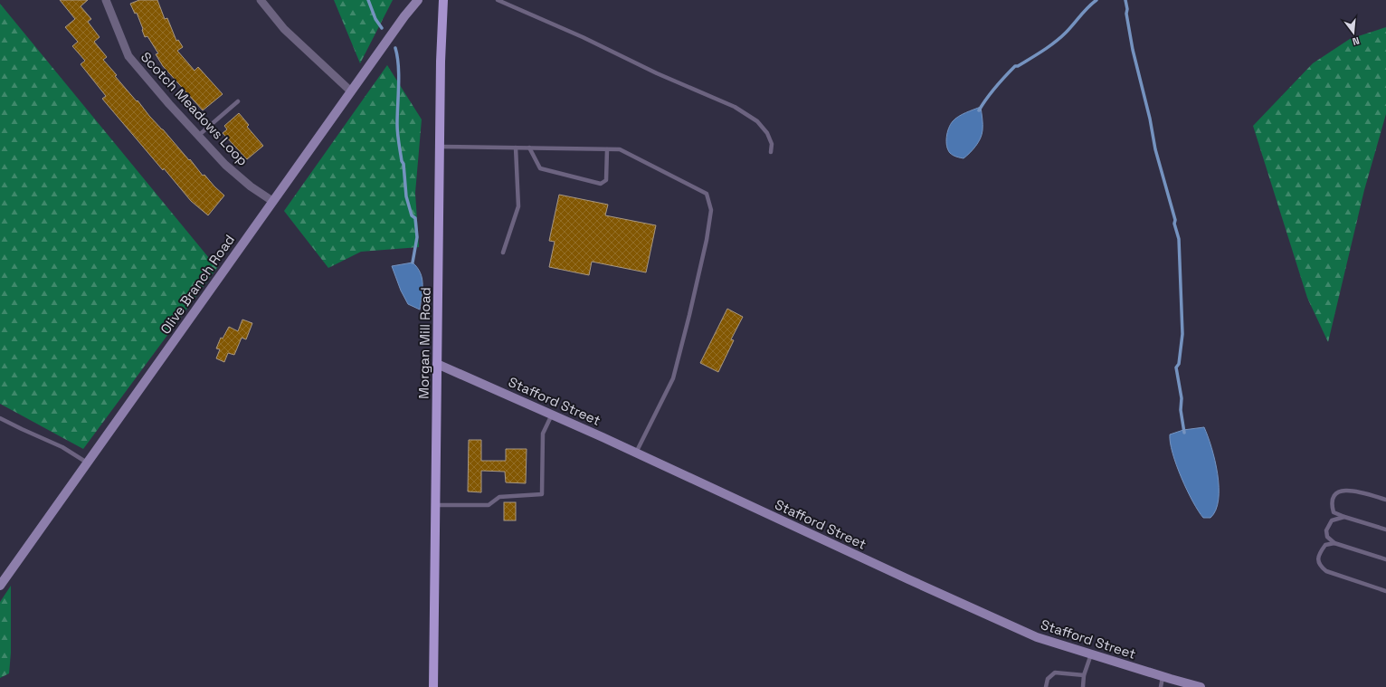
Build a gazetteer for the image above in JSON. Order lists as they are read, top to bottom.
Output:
{
  "streets": {
    "main road": ["Morgan Mill Road"],
    "street": ["Scotch Meadows Loop", "Olive Branch Road", "Stafford Street"]
  },
  "crossings": [
    ["Scotch Meadows Loop", "Olive Branch Road"],
    ["Morgan Mill Road", "Stafford Street"]
  ],
  "north": "bottom"
}
